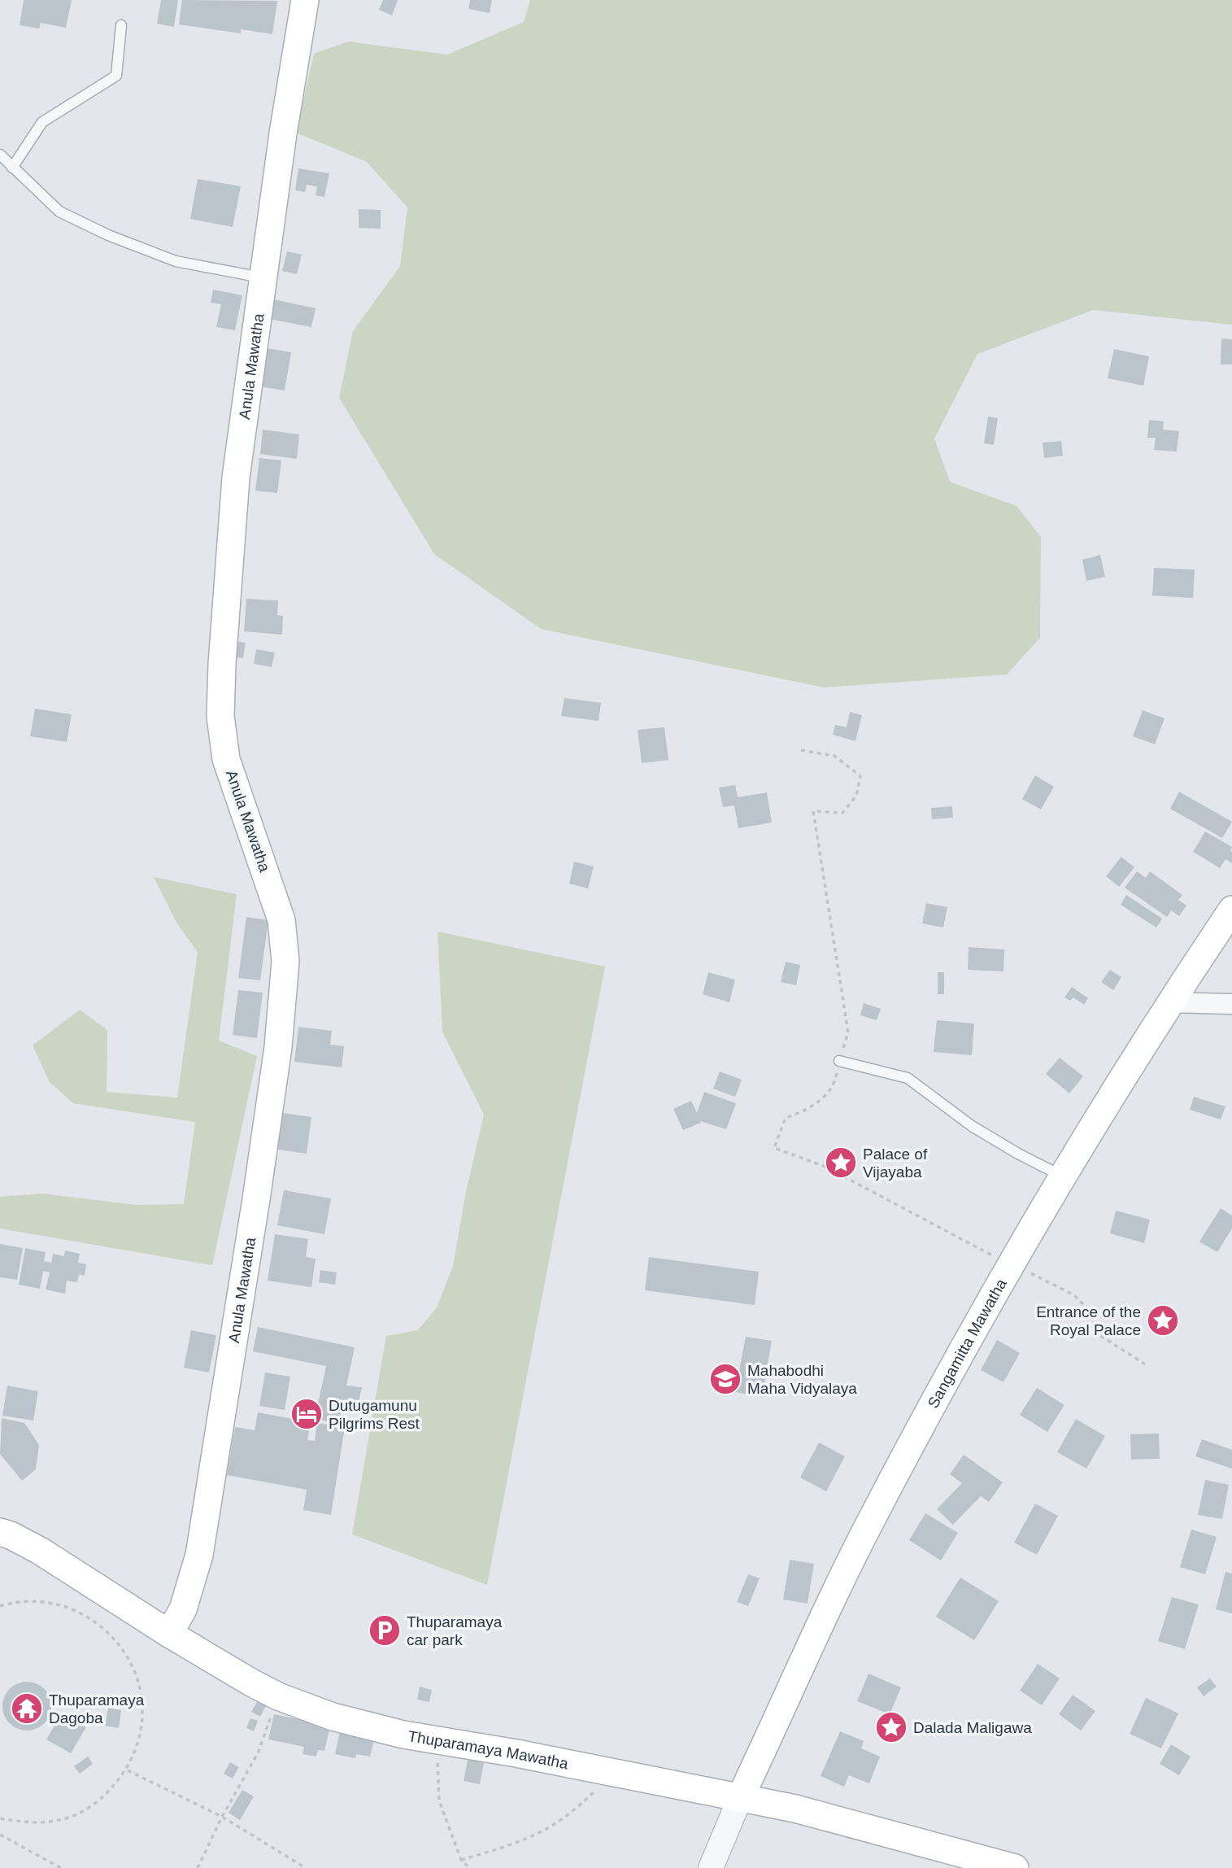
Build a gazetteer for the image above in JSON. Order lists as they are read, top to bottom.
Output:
{
  "streets": {
    "main road": ["Anula Mawatha", "Sangamitta Mawatha", "Thuparamaya Mawatha"]
  },
  "crossings": [
    ["Anula Mawatha", "Thuparamaya Mawatha"],
    ["Sangamitta Mawatha", "Thuparamaya Mawatha"]
  ],
  "places": {
    "place": ["Palace of Vijayaba", "Entrance of the Royal Palace", "Dalada Maligawa"],
    "school or university": ["Mahabodhi Maha Vidyalaya"],
    "hotel": ["Dutugamunu Pilgrims Rest"],
    "parking": ["Thuparamaya car park"],
    "temple": ["Thuparamaya Dagoba"]
  }
}
